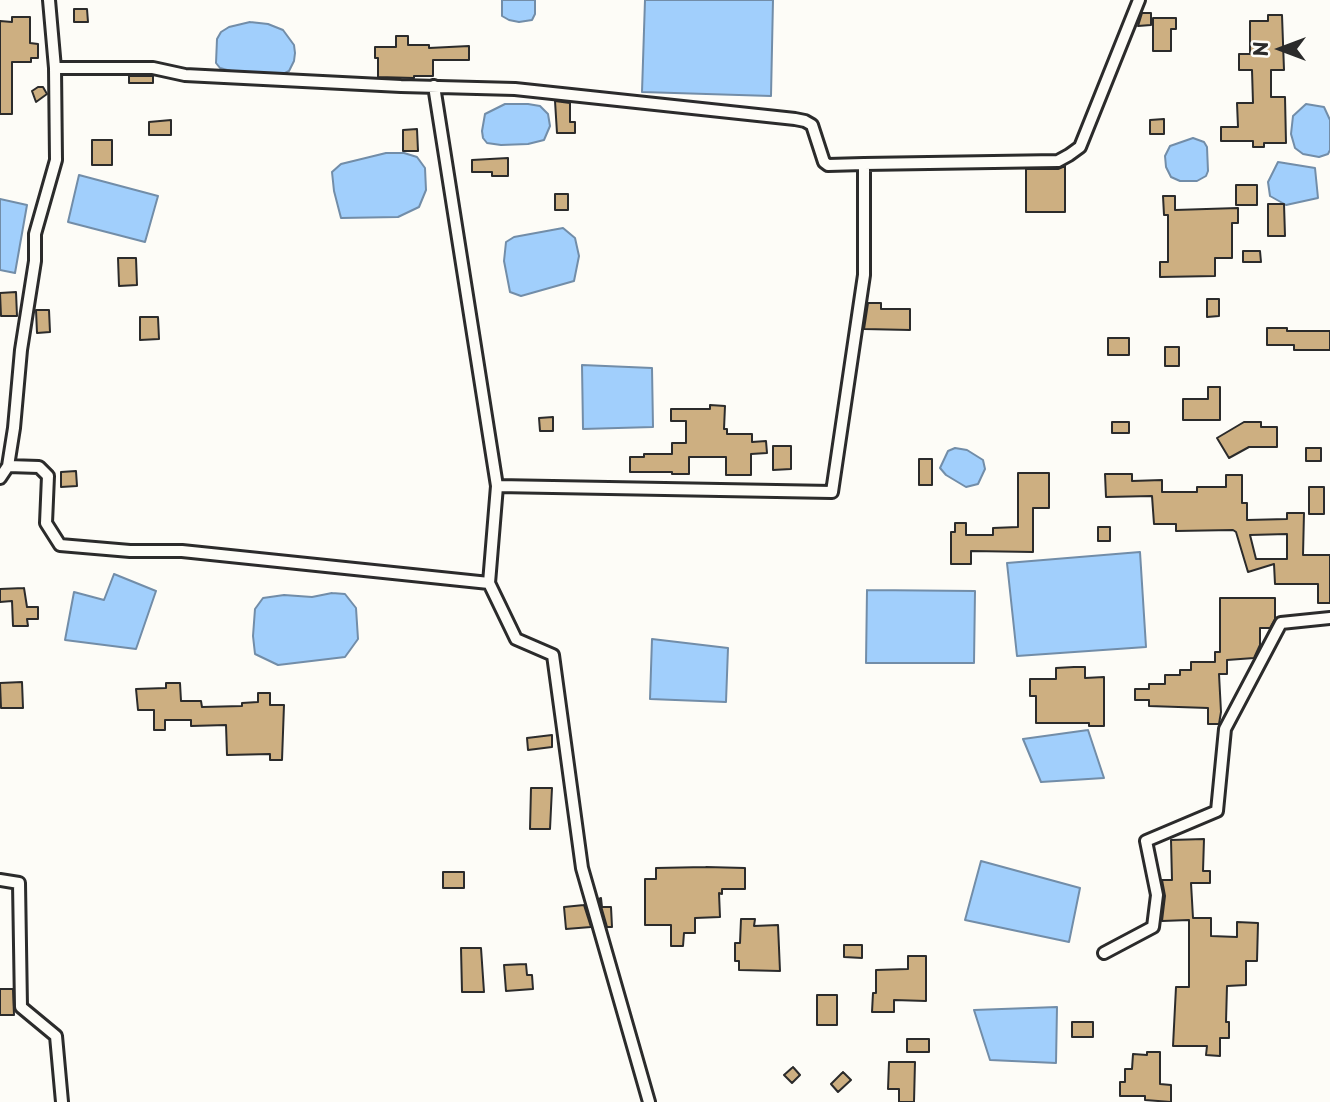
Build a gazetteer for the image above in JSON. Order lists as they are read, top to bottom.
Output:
{
  "north": "left"
}
